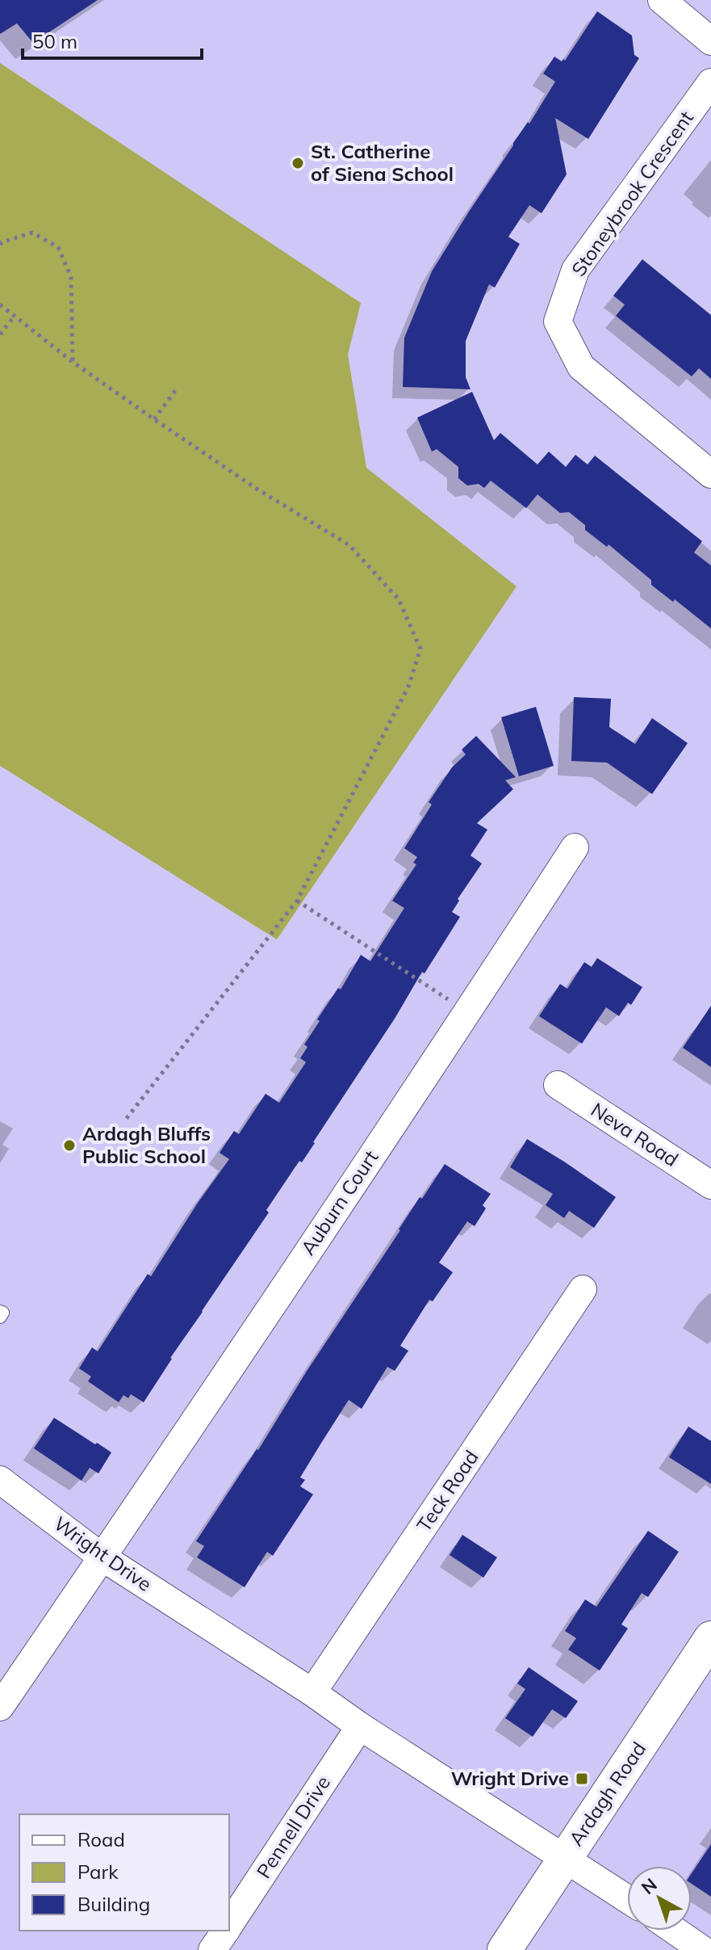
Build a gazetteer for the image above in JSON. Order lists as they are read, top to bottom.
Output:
{
  "streets": {
    "street": [
      "Stoneybrook Crescent",
      "Neva Road",
      "Auburn Court",
      "Teck Road",
      "Wright Drive",
      "Ardagh Road",
      "Pennell Drive"
    ]
  },
  "crossings": [
    ["Auburn Court", "Wright Drive"],
    ["Teck Road", "Wright Drive"],
    ["Wright Drive", "Ardagh Road"],
    ["Wright Drive", "Pennell Drive"]
  ],
  "places": {
    "other": ["St. Catherine of Siena School", "Ardagh Bluffs Public School"],
    "transit": ["Wright Drive"]
  },
  "legend": ["Road", "Park", "Building"],
  "scale_bar": "50 m",
  "north": "top left"
}
